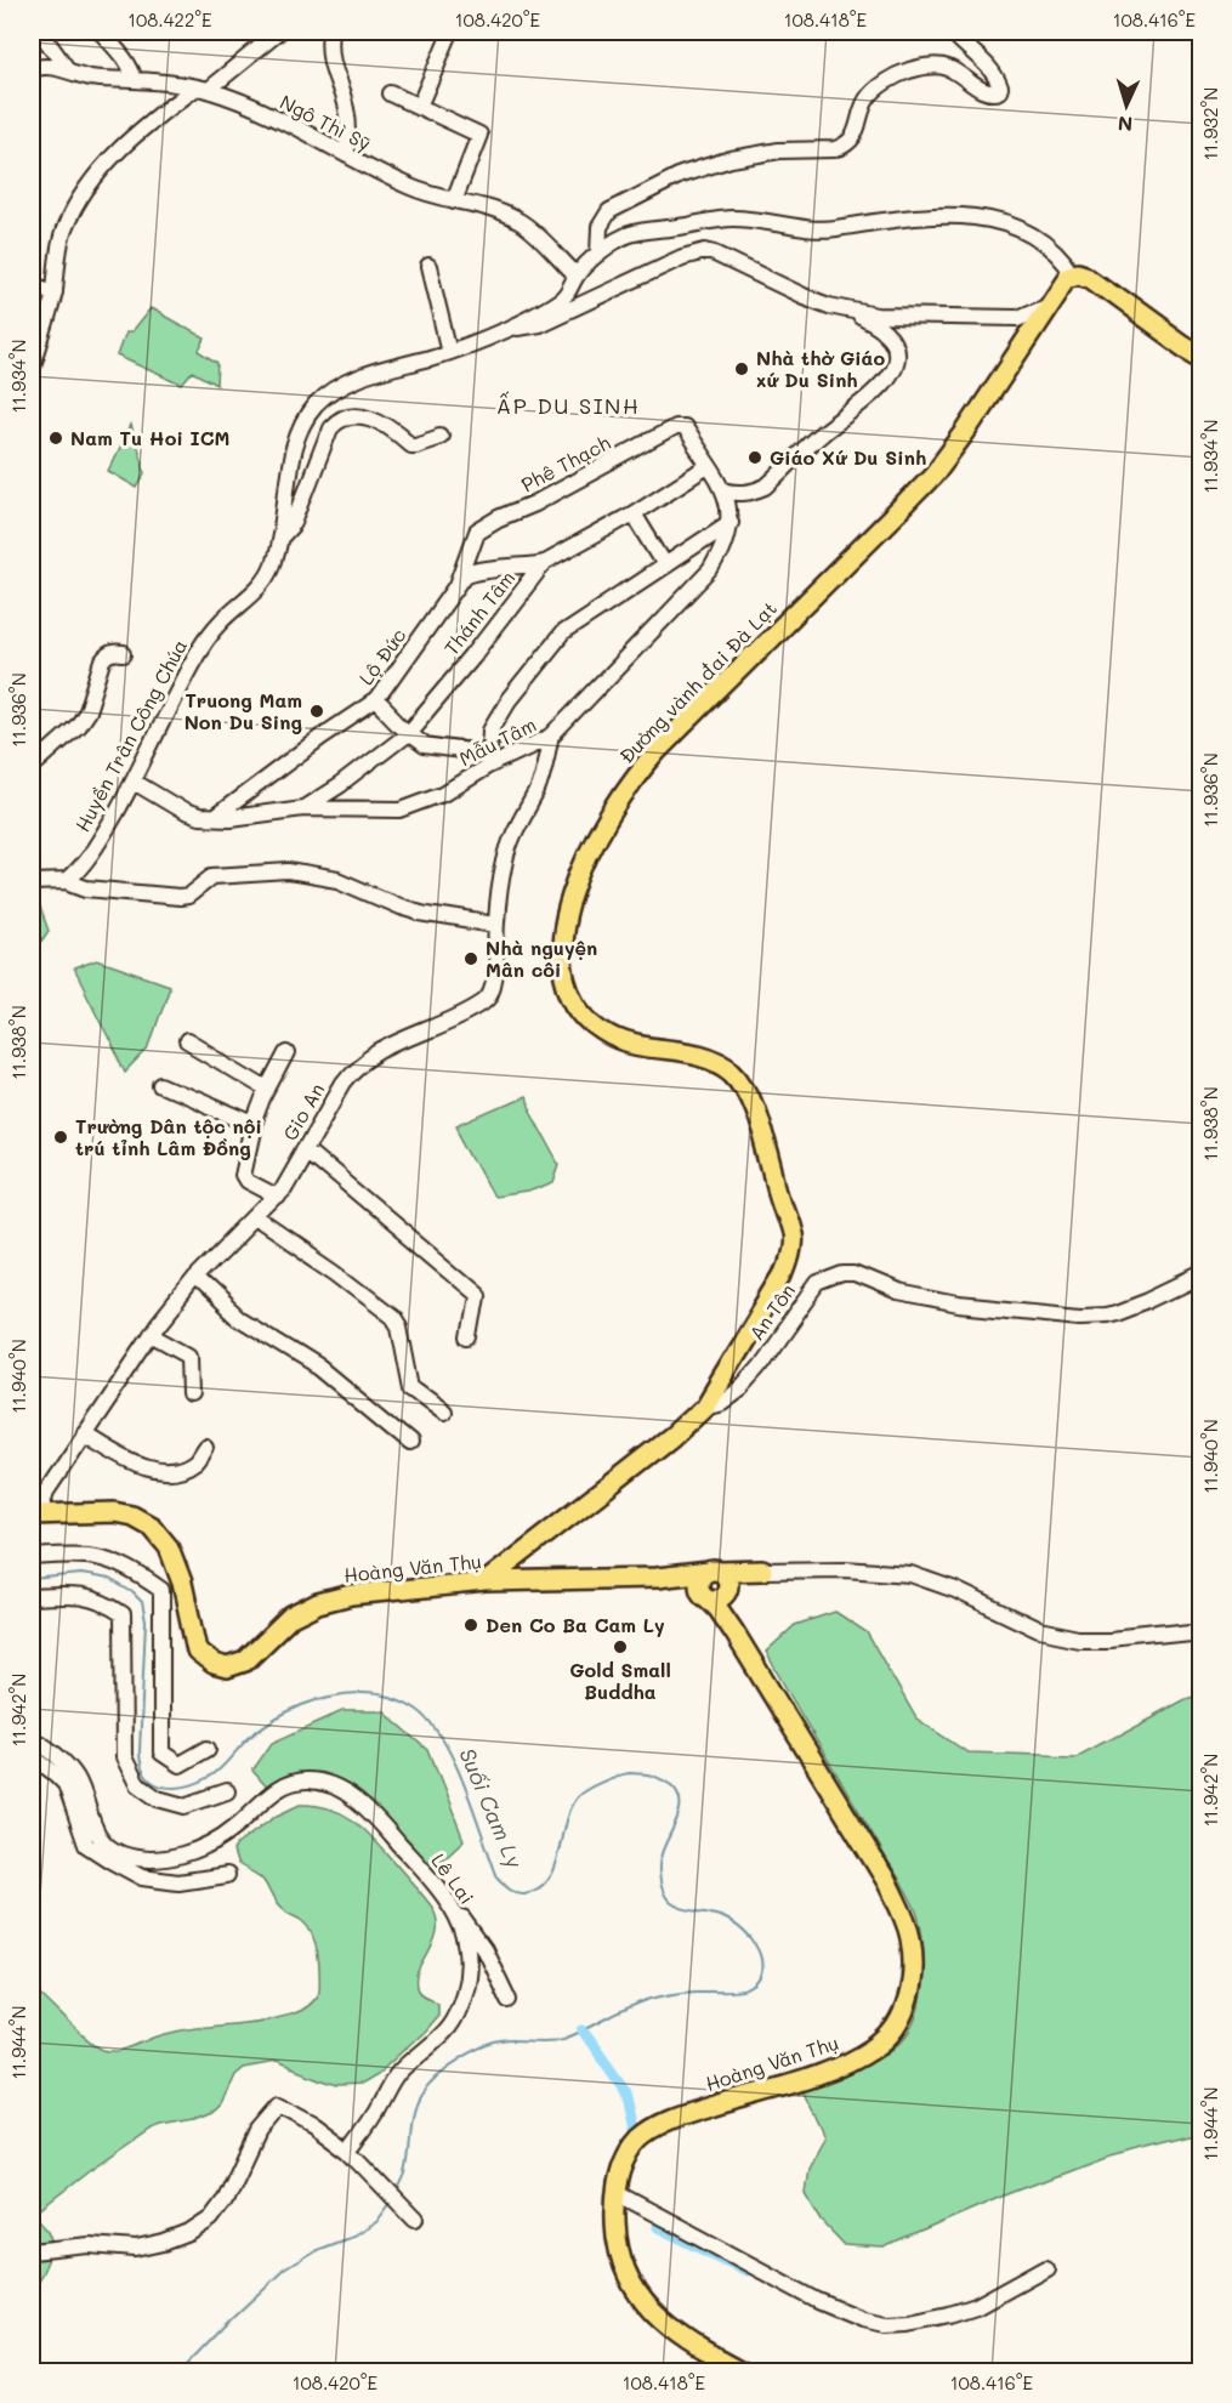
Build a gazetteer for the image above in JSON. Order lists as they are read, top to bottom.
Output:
{
  "streets": {
    "main road": [
      "Đường vành đai Đà Lạt",
      "Huyền Trân Công Chúa",
      "An Tôn",
      "Hoàng Văn Thụ"
    ],
    "street": [
      "Ngô Thì Sỹ",
      "Phê Thạch",
      "Thánh Tâm",
      "Lộ Đức",
      "Mẫu Tâm",
      "Gio An",
      "Lê Lai"
    ]
  },
  "crossings": [
    ["Ngô Thì Sỹ", "Huyền Trân Công Chúa"],
    ["Phê Thạch", "Thánh Tâm"],
    ["Phê Thạch", "Lộ Đức"],
    ["Thánh Tâm", "Lộ Đức"],
    ["Thánh Tâm", "Mẫu Tâm"],
    ["Lộ Đức", "Mẫu Tâm"],
    ["Đường vành đai Đà Lạt", "Huyền Trân Công Chúa"],
    ["Đường vành đai Đà Lạt", "An Tôn"],
    ["Huyền Trân Công Chúa", "Mẫu Tâm"],
    ["Mẫu Tâm", "Gio An"],
    ["Gio An", "Hoàng Văn Thụ"],
    ["An Tôn", "Hoàng Văn Thụ"]
  ],
  "districts": ["ẤP DU SINH"],
  "water": ["Suối Cam Ly"],
  "places": [
    "Nhà thờ Giáo xứ Du Sinh",
    "Nam Tu Hoi ICM",
    "Giáo Xứ Du Sinh",
    "Truong Mam Non Du Sing",
    "Nhà nguyện Mân côi",
    "Trường Dân tộc nội trú tỉnh Lâm Đồng",
    "Den Co Ba Cam Ly",
    "Gold Small Buddha"
  ],
  "north": "bottom",
  "coordinates": [
    "108.422°E",
    "108.420°E",
    "108.418°E",
    "108.416°E",
    "11.932°N",
    "11.934°N",
    "11.936°N",
    "11.938°N",
    "11.940°N",
    "11.942°N",
    "11.944°N"
  ]
}
